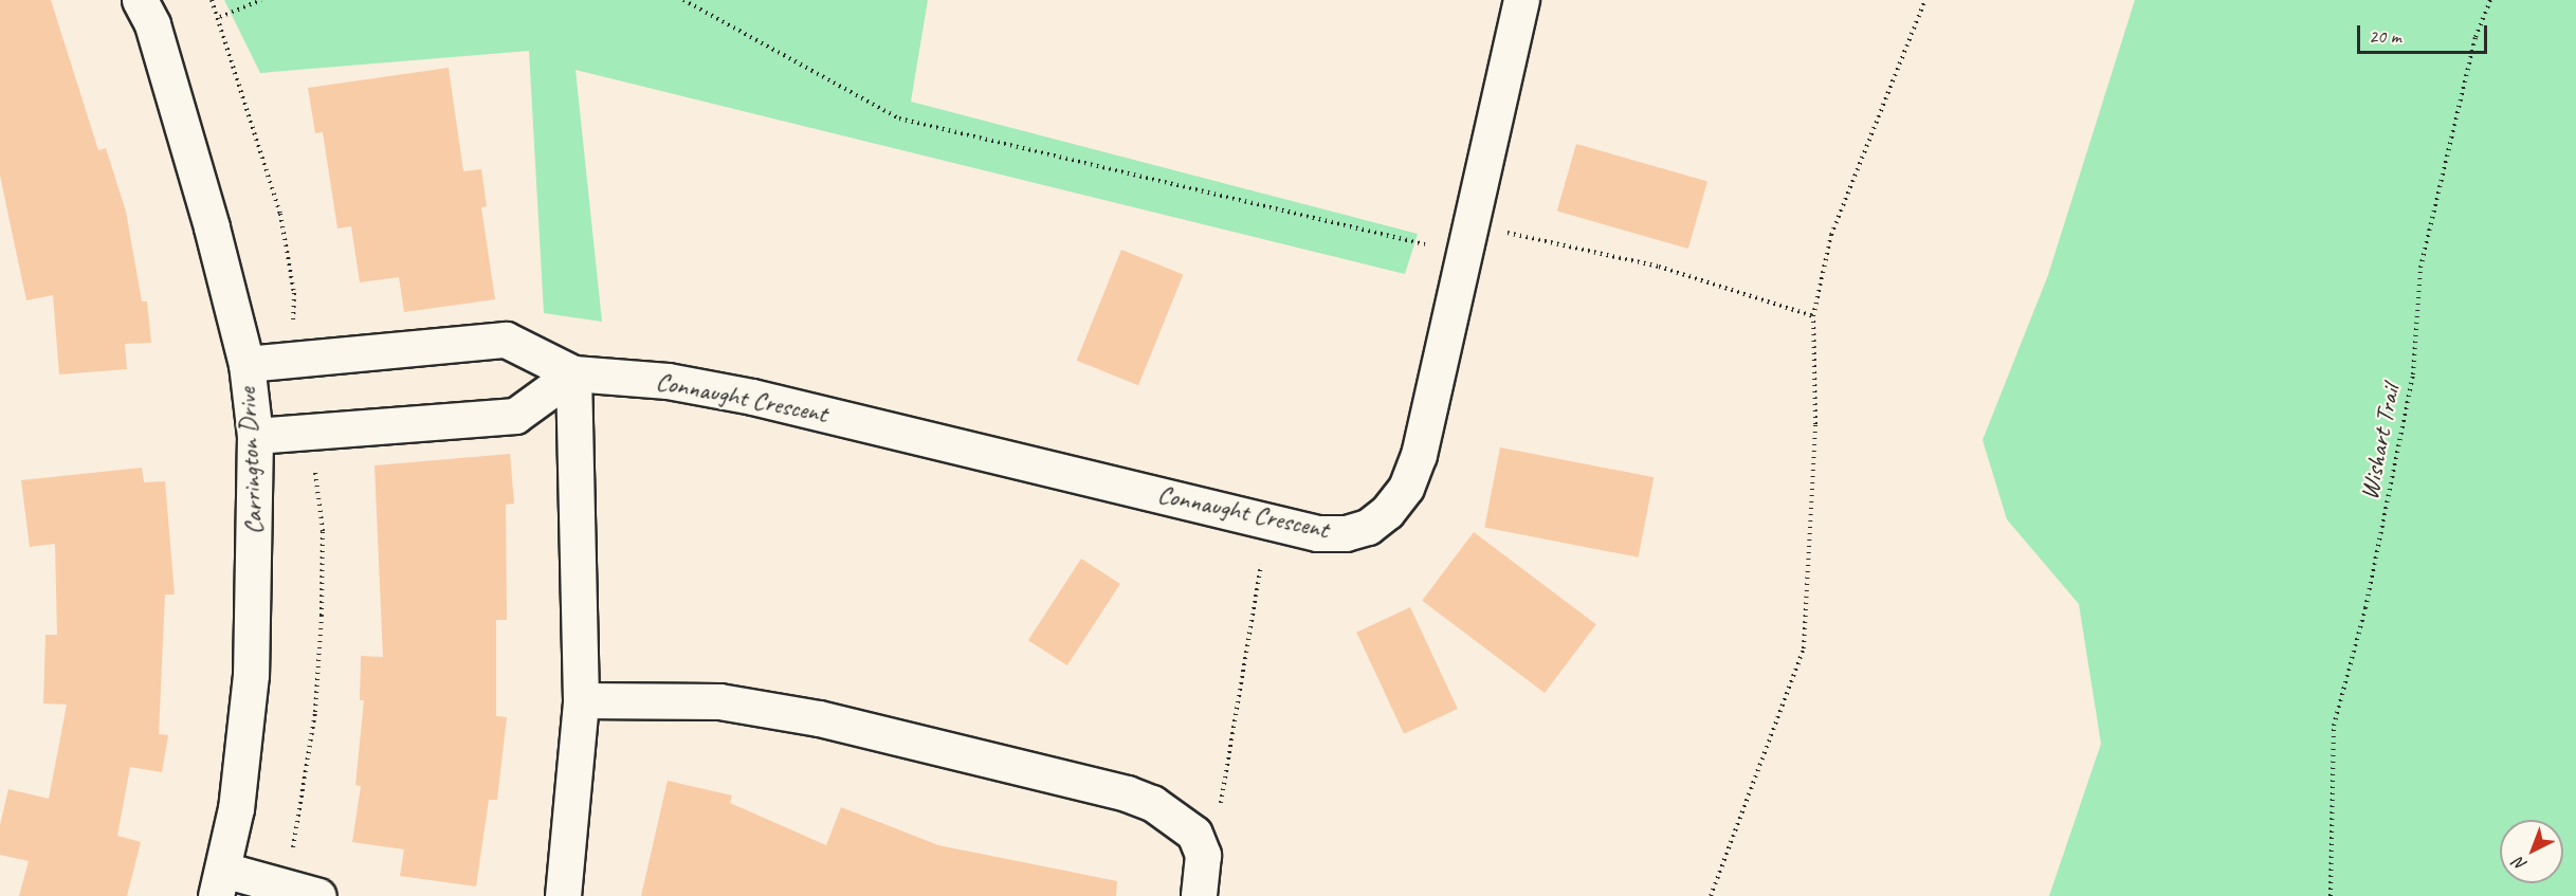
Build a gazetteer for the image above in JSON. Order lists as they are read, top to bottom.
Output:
{
  "streets": {
    "street": ["Connaught Crescent", "Carrington Drive"],
    "path": ["Wishart Trail"]
  },
  "crossings": [
    ["Connaught Crescent", "Carrington Drive"]
  ],
  "scale_bar": "20 m",
  "north": "bottom left"
}
